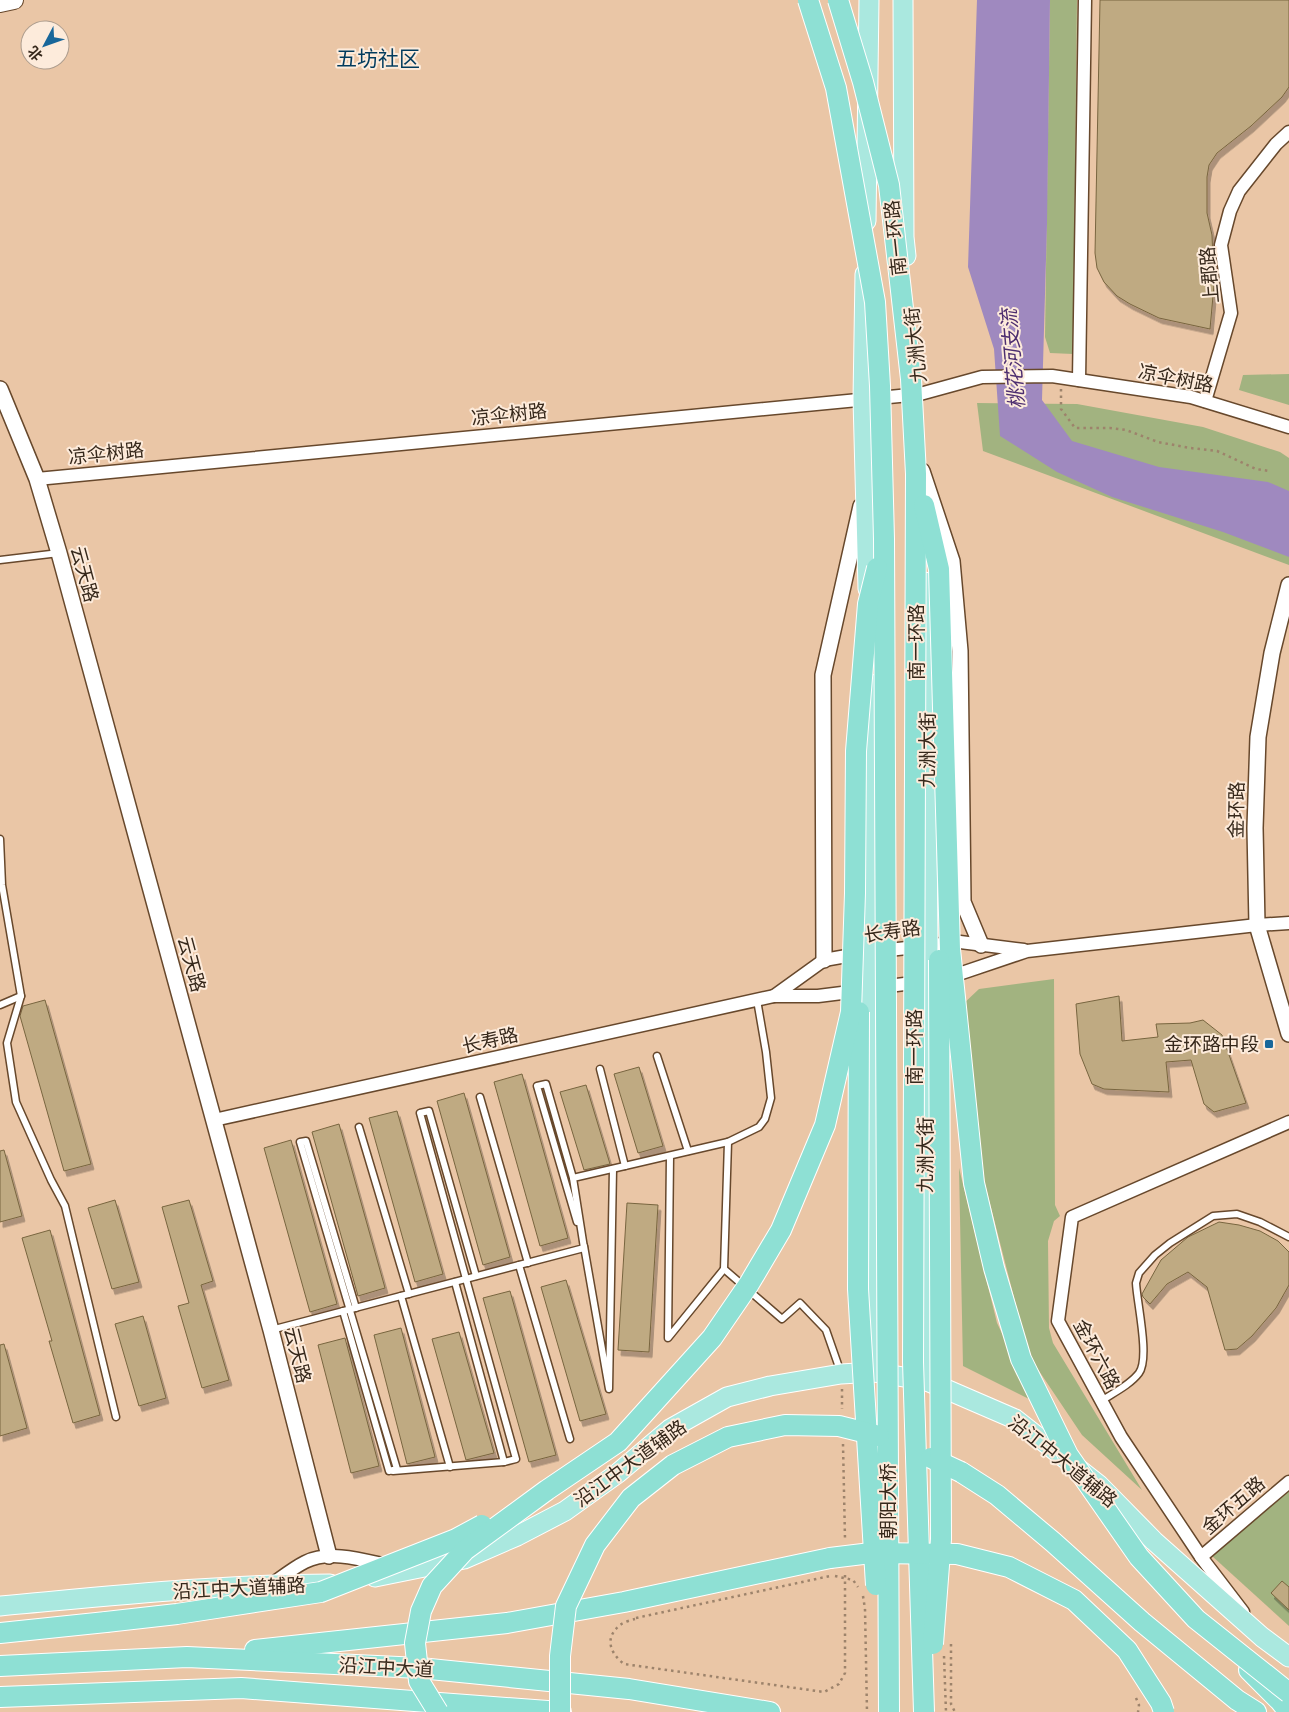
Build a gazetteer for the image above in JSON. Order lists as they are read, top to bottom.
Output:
{
  "streets": {
    "highway": ["南一环路", "朝阳大桥", "沿江中大道"],
    "main road": ["九洲大街", "沿江中大道辅路"],
    "street": [
      "上郡路",
      "凉伞树路",
      "云天路",
      "金环路",
      "长寿路",
      "金环六路",
      "金环五路"
    ]
  },
  "crossings": [
    ["南一环路", "九洲大街"],
    ["南一环路", "朝阳大桥"],
    ["上郡路", "凉伞树路"],
    ["九洲大街", "凉伞树路"],
    ["九洲大街", "长寿路"],
    ["九洲大街", "沿江中大道辅路"],
    ["凉伞树路", "云天路"],
    ["云天路", "长寿路"],
    ["金环路", "长寿路"],
    ["金环六路", "沿江中大道辅路"],
    ["金环六路", "金环五路"]
  ],
  "districts": ["五坊社区"],
  "water": ["桃花河支流"],
  "places": {
    "transit": ["金环路中段"]
  },
  "north": "bottom left"
}
